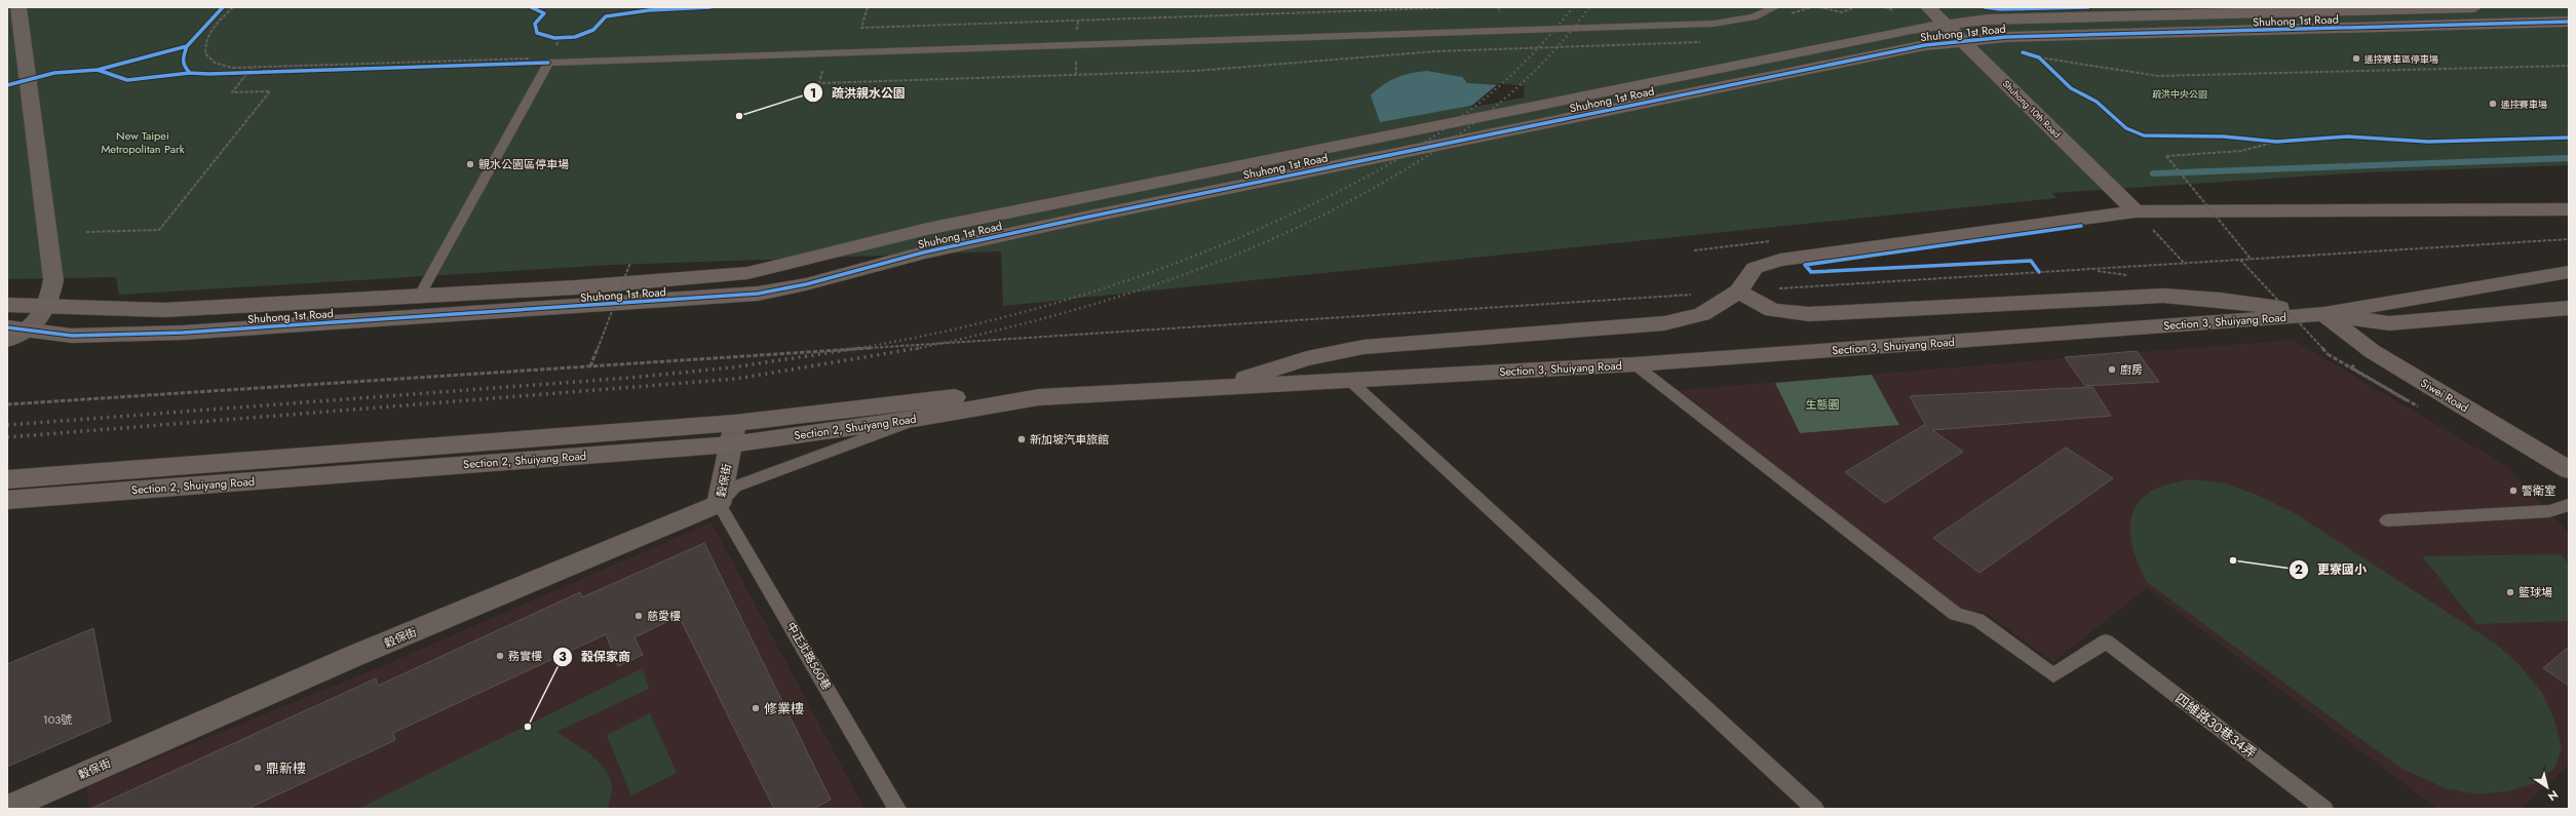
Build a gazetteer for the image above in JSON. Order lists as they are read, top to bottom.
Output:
{
  "streets": {
    "street": [
      "Shuhong 1st Road",
      "Shuhong 10th Road",
      "Section 3, Shuiyang Road",
      "Siwei Road",
      "Section 2, Shuiyang Road",
      "穀保街"
    ],
    "lane": ["中正北路560巷", "四維路30巷34弄"]
  },
  "crossings": [
    ["Shuhong 1st Road", "Shuhong 10th Road"],
    ["Section 3, Shuiyang Road", "Siwei Road"],
    ["Section 3, Shuiyang Road", "Section 2, Shuiyang Road"],
    ["Section 3, Shuiyang Road", "四維路30巷34弄"],
    ["Section 2, Shuiyang Road", "穀保街"],
    ["穀保街", "中正北路560巷"]
  ],
  "parks": ["疏洪中央公園", "New Taipei Metropolitan Park", "生態園"],
  "places": [
    "遙控賽車區停車場",
    "遙控賽車場",
    "疏洪親水公園",
    "親水公園區停車場",
    "廚房",
    "新加坡汽車旅館",
    "警衛室",
    "更寮國小",
    "籃球場",
    "慈愛樓",
    "務實樓",
    "修業樓",
    "穀保家商",
    "鼎新樓"
  ],
  "house_numbers": ["103號"],
  "north": "bottom right"
}
